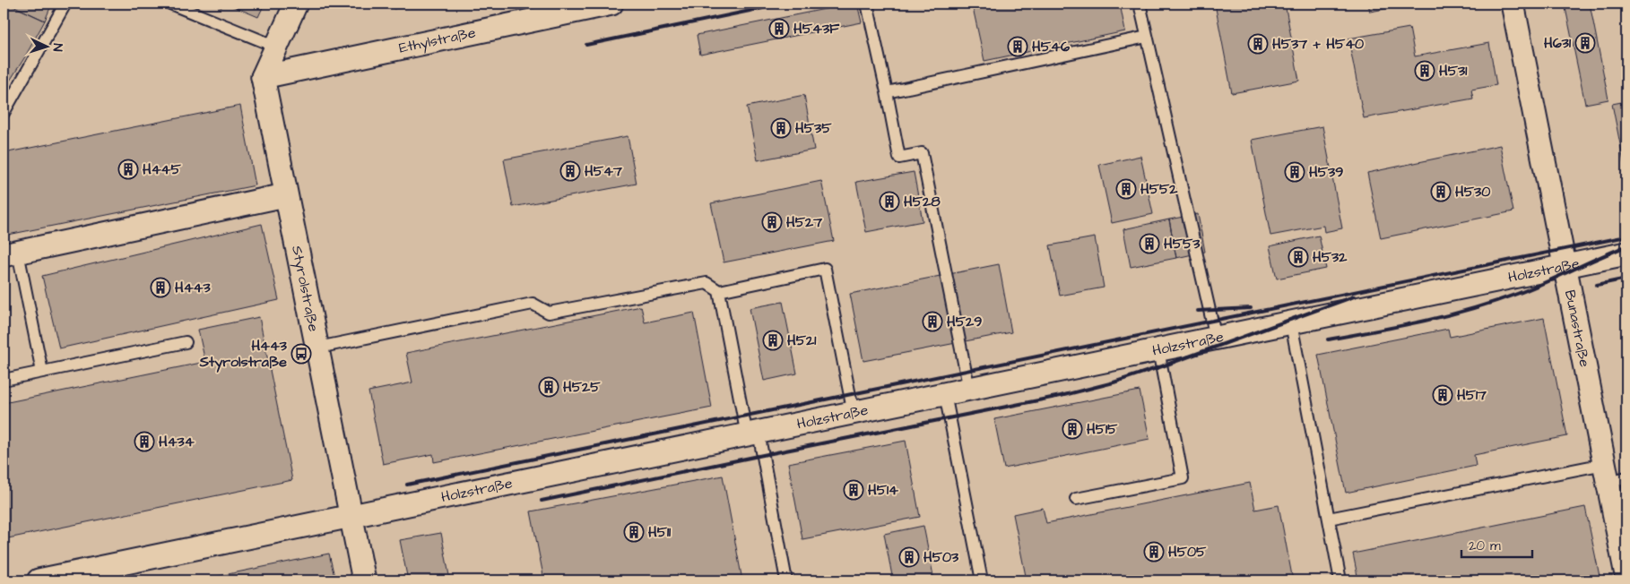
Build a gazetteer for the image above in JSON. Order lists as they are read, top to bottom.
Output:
{
  "streets": {
    "street": [
      "Ethylstraße",
      "Holzstraße",
      "Styrolstraße",
      "Bunastraße"
    ]
  },
  "crossings": [
    ["Ethylstraße", "Styrolstraße"],
    ["Holzstraße", "Styrolstraße"],
    ["Holzstraße", "Bunastraße"]
  ],
  "places": {
    "building": [
      "H543F",
      "H631",
      "H537 + H540",
      "H546",
      "H531",
      "H535",
      "H445",
      "H547",
      "H539",
      "H552",
      "H530",
      "H528",
      "H527",
      "H553",
      "H532",
      "H443",
      "H529",
      "H521",
      "H525",
      "H517",
      "H515",
      "H434",
      "H514",
      "H511",
      "H505",
      "H503"
    ],
    "bus stop": ["H443 Styrolstraße"]
  },
  "scale_bar": "20 m",
  "north": "right"
}
